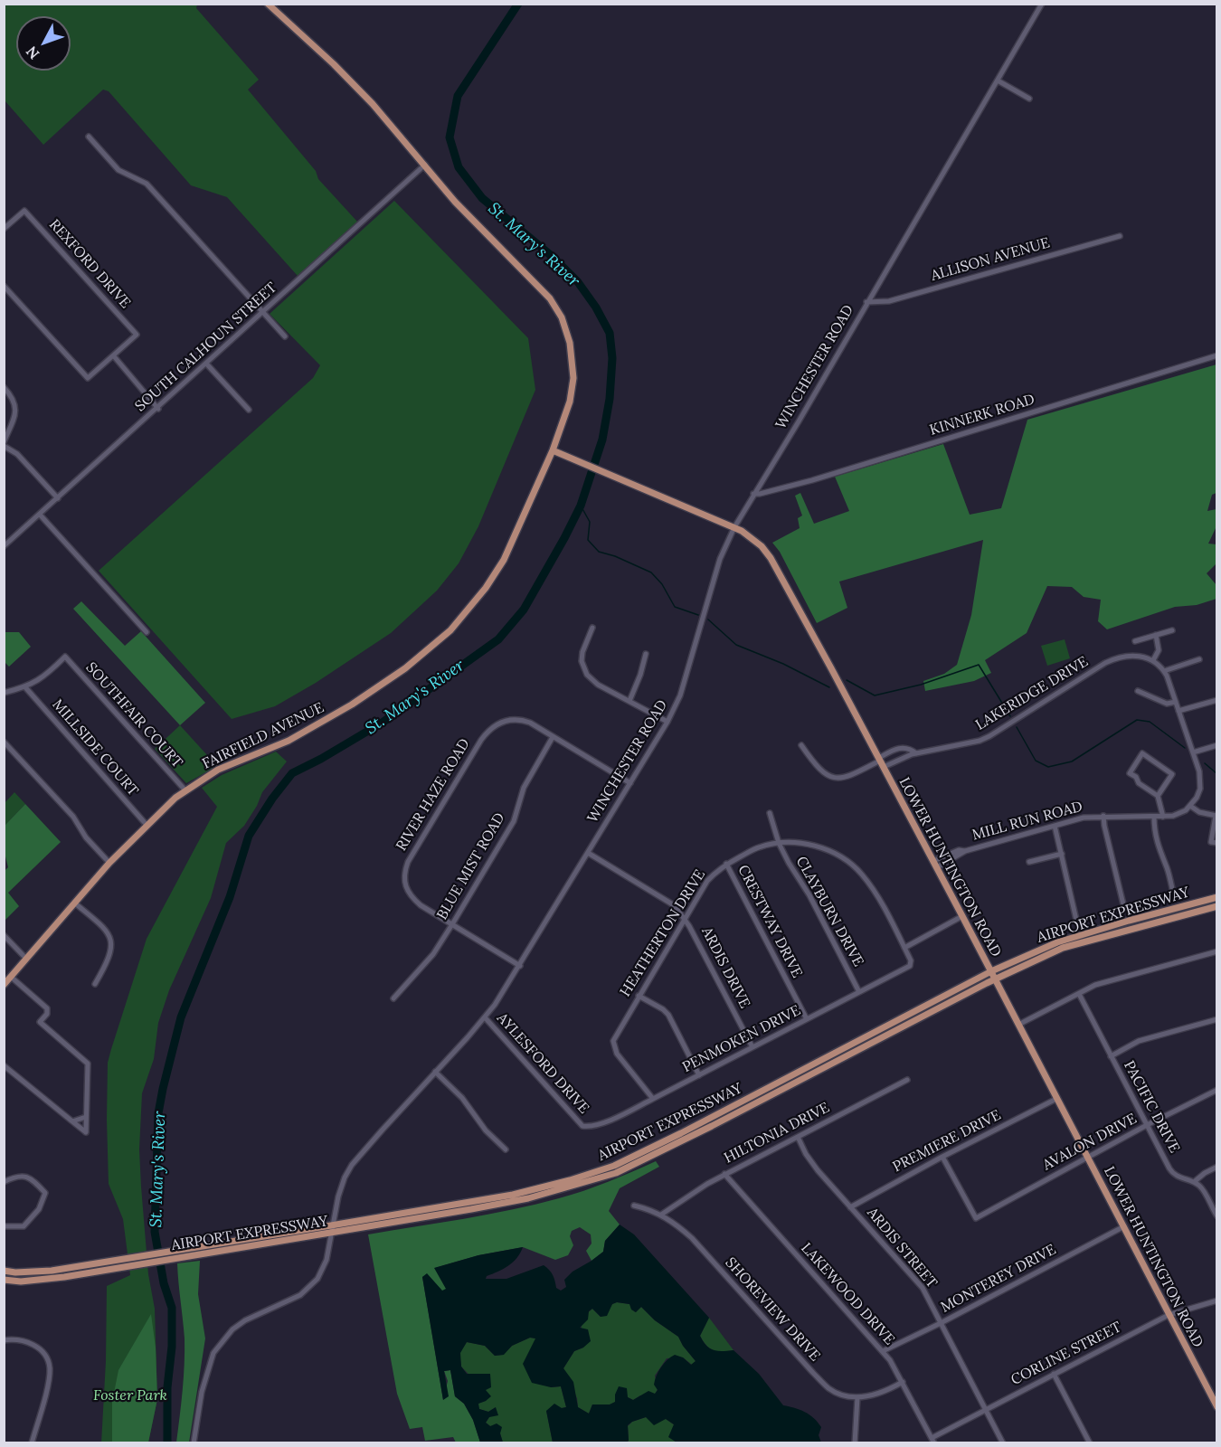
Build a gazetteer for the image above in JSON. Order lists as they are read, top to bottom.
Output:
{
  "streets": {
    "main road": ["FAIRFIELD AVENUE", "LOWER HUNTINGTON ROAD", "AIRPORT EXPRESSWAY"],
    "street": [
      "ALLISON AVENUE",
      "REXFORD DRIVE",
      "SOUTH CALHOUN STREET",
      "WINCHESTER ROAD",
      "KINNERK ROAD",
      "LAKERIDGE DRIVE",
      "SOUTHFAIR COURT",
      "MILLSIDE COURT",
      "RIVER HAZE ROAD",
      "MILL RUN ROAD",
      "BLUE MIST ROAD",
      "CLAYBURN DRIVE",
      "CRESTWAY DRIVE",
      "HEATHERTON DRIVE",
      "ARDIS DRIVE",
      "PENMOKEN DRIVE",
      "AYLESFORD DRIVE",
      "PACIFIC DRIVE",
      "HILTONIA DRIVE",
      "PREMIERE DRIVE",
      "AVALON DRIVE",
      "ARDIS STREET",
      "MONTEREY DRIVE",
      "LAKEWOOD DRIVE",
      "SHOREVIEW DRIVE",
      "CORLINE STREET"
    ]
  },
  "crossings": [
    ["ALLISON AVENUE", "WINCHESTER ROAD"],
    ["SOUTH CALHOUN STREET", "FAIRFIELD AVENUE"],
    ["WINCHESTER ROAD", "KINNERK ROAD"],
    ["WINCHESTER ROAD", "LOWER HUNTINGTON ROAD"],
    ["WINCHESTER ROAD", "AIRPORT EXPRESSWAY"],
    ["WINCHESTER ROAD", "ARDIS DRIVE"],
    ["WINCHESTER ROAD", "AYLESFORD DRIVE"],
    ["LAKERIDGE DRIVE", "LOWER HUNTINGTON ROAD"],
    ["SOUTHFAIR COURT", "FAIRFIELD AVENUE"],
    ["SOUTHFAIR COURT", "MILLSIDE COURT"],
    ["FAIRFIELD AVENUE", "MILLSIDE COURT"],
    ["FAIRFIELD AVENUE", "LOWER HUNTINGTON ROAD"],
    ["RIVER HAZE ROAD", "BLUE MIST ROAD"],
    ["MILL RUN ROAD", "LOWER HUNTINGTON ROAD"],
    ["LOWER HUNTINGTON ROAD", "AIRPORT EXPRESSWAY"],
    ["LOWER HUNTINGTON ROAD", "PREMIERE DRIVE"],
    ["LOWER HUNTINGTON ROAD", "AVALON DRIVE"],
    ["LOWER HUNTINGTON ROAD", "MONTEREY DRIVE"],
    ["LOWER HUNTINGTON ROAD", "CORLINE STREET"],
    ["CLAYBURN DRIVE", "HEATHERTON DRIVE"],
    ["CLAYBURN DRIVE", "PENMOKEN DRIVE"],
    ["CRESTWAY DRIVE", "HEATHERTON DRIVE"],
    ["CRESTWAY DRIVE", "PENMOKEN DRIVE"],
    ["HEATHERTON DRIVE", "ARDIS DRIVE"],
    ["HEATHERTON DRIVE", "PENMOKEN DRIVE"],
    ["ARDIS DRIVE", "PENMOKEN DRIVE"],
    ["PENMOKEN DRIVE", "AYLESFORD DRIVE"],
    ["PACIFIC DRIVE", "AVALON DRIVE"],
    ["HILTONIA DRIVE", "ARDIS STREET"],
    ["HILTONIA DRIVE", "LAKEWOOD DRIVE"],
    ["HILTONIA DRIVE", "SHOREVIEW DRIVE"],
    ["PREMIERE DRIVE", "AVALON DRIVE"],
    ["PREMIERE DRIVE", "ARDIS STREET"],
    ["ARDIS STREET", "MONTEREY DRIVE"],
    ["ARDIS STREET", "CORLINE STREET"],
    ["MONTEREY DRIVE", "LAKEWOOD DRIVE"],
    ["LAKEWOOD DRIVE", "SHOREVIEW DRIVE"],
    ["LAKEWOOD DRIVE", "CORLINE STREET"]
  ],
  "water": ["St. Mary's River"],
  "parks": ["Foster Park"],
  "north": "bottom left"
}
